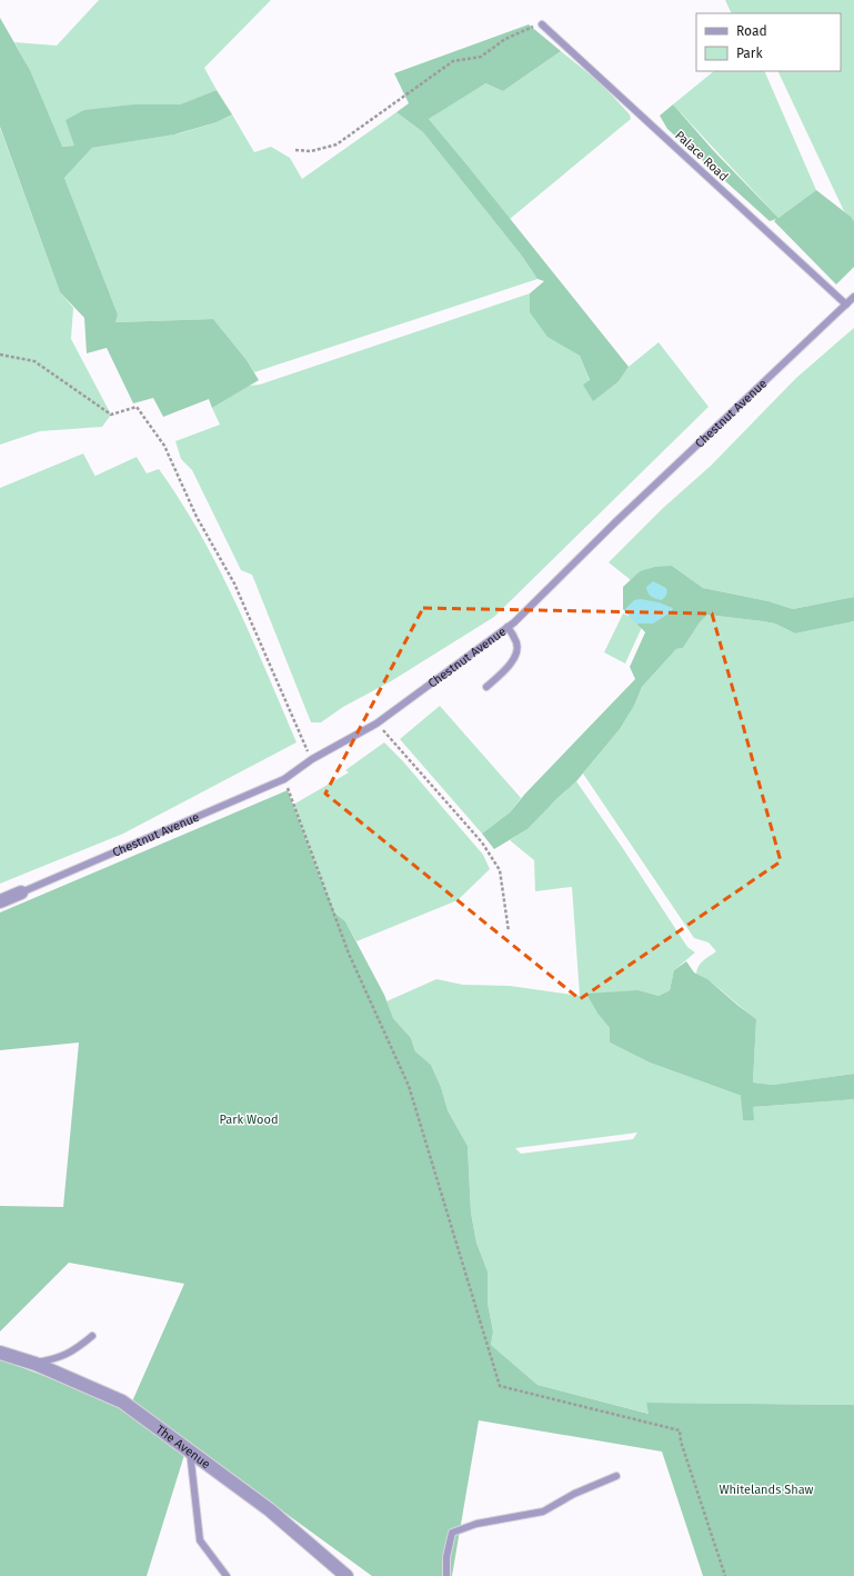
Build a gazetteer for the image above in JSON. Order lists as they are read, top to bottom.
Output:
{
  "streets": {
    "street": ["Chestnut Avenue", "The Avenue"],
    "lane": ["Palace Road"]
  },
  "crossings": [
    ["Palace Road", "Chestnut Avenue"]
  ],
  "parks": ["Park Wood", "Whitelands Shaw"],
  "legend": ["Road", "Park"]
}
